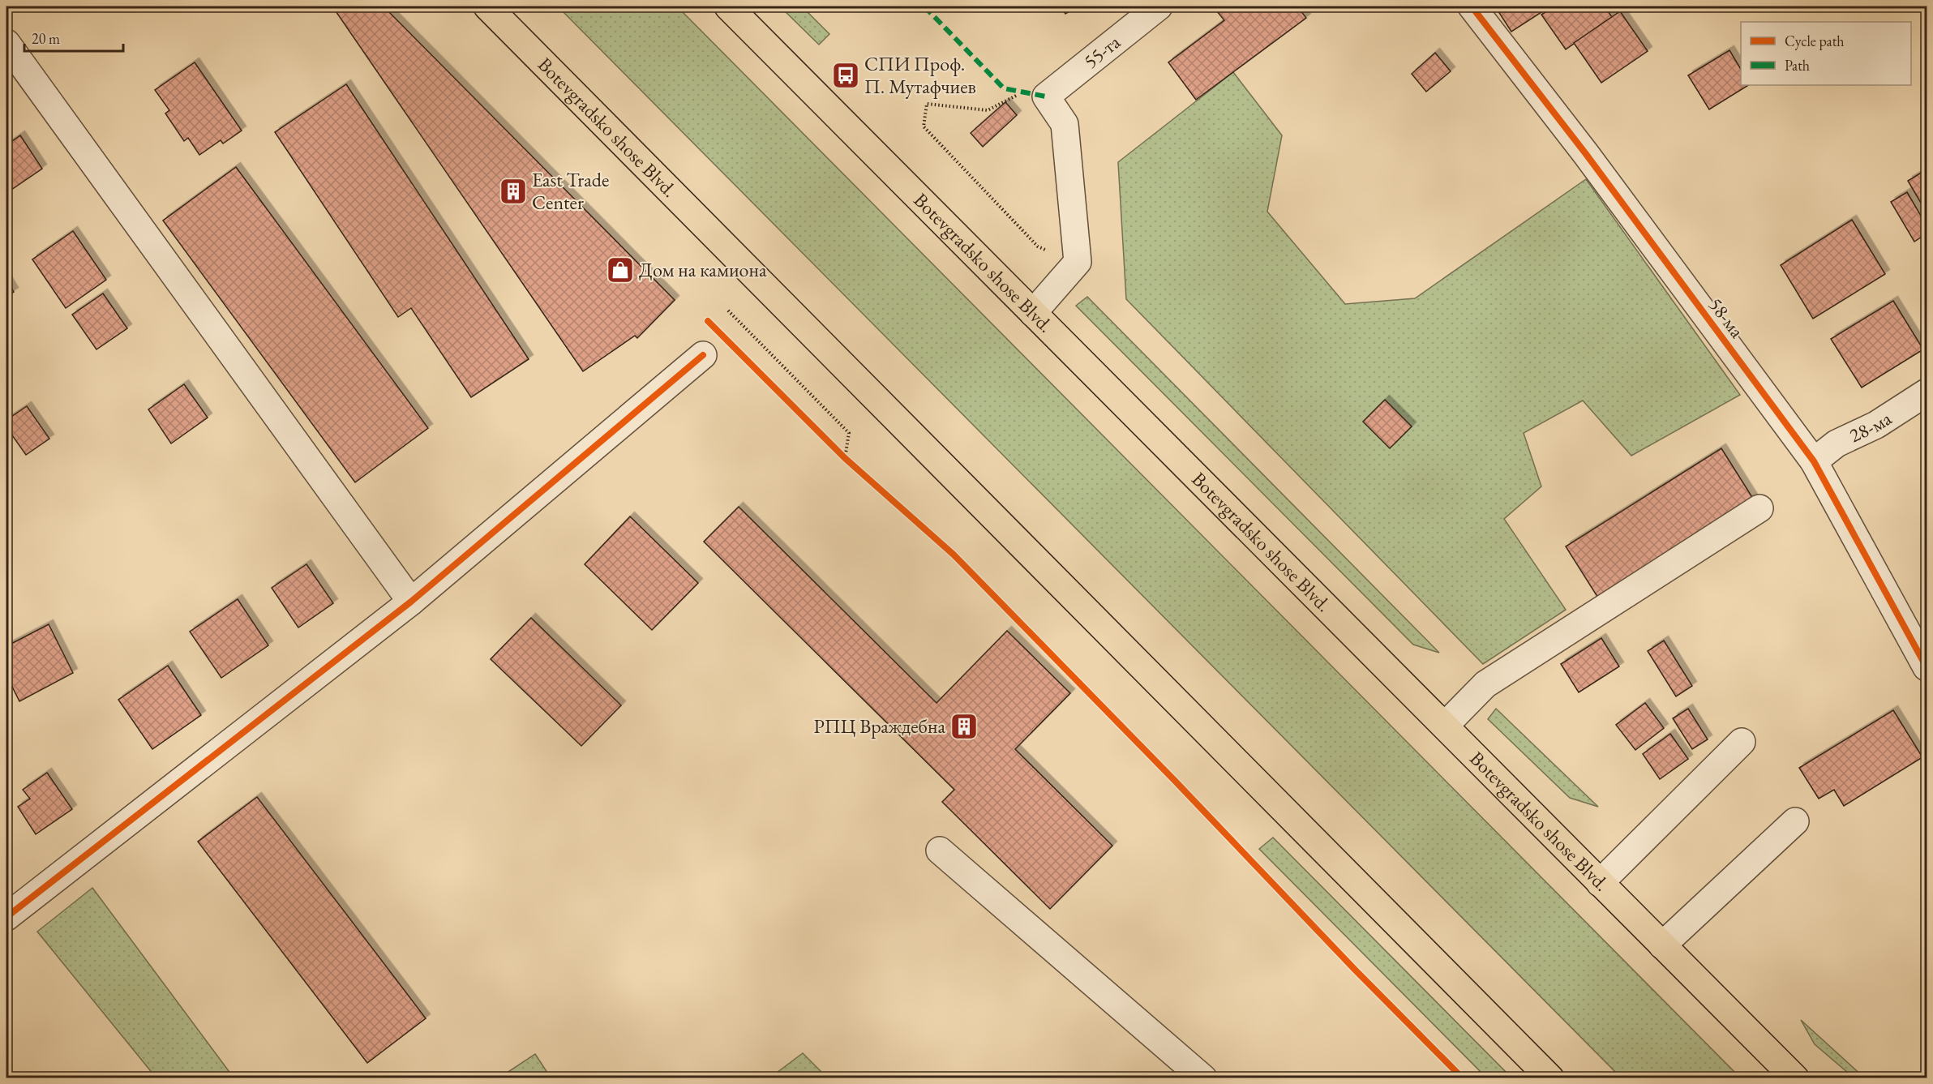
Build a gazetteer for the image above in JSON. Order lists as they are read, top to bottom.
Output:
{
  "streets": {
    "main road": ["Botevgradsko shose Blvd."],
    "street": ["55-та", "58-ма", "28-ма"]
  },
  "crossings": [
    ["58-ма", "28-ма"]
  ],
  "places": {
    "bus stop": ["СПИ Проф. П. Мутафчиев"],
    "building": ["East Trade Center", "РПЦ Враждебна"],
    "shop": ["Дом на камиона"]
  },
  "legend": ["Cycle path", "Path"],
  "scale_bar": "20 m"
}
